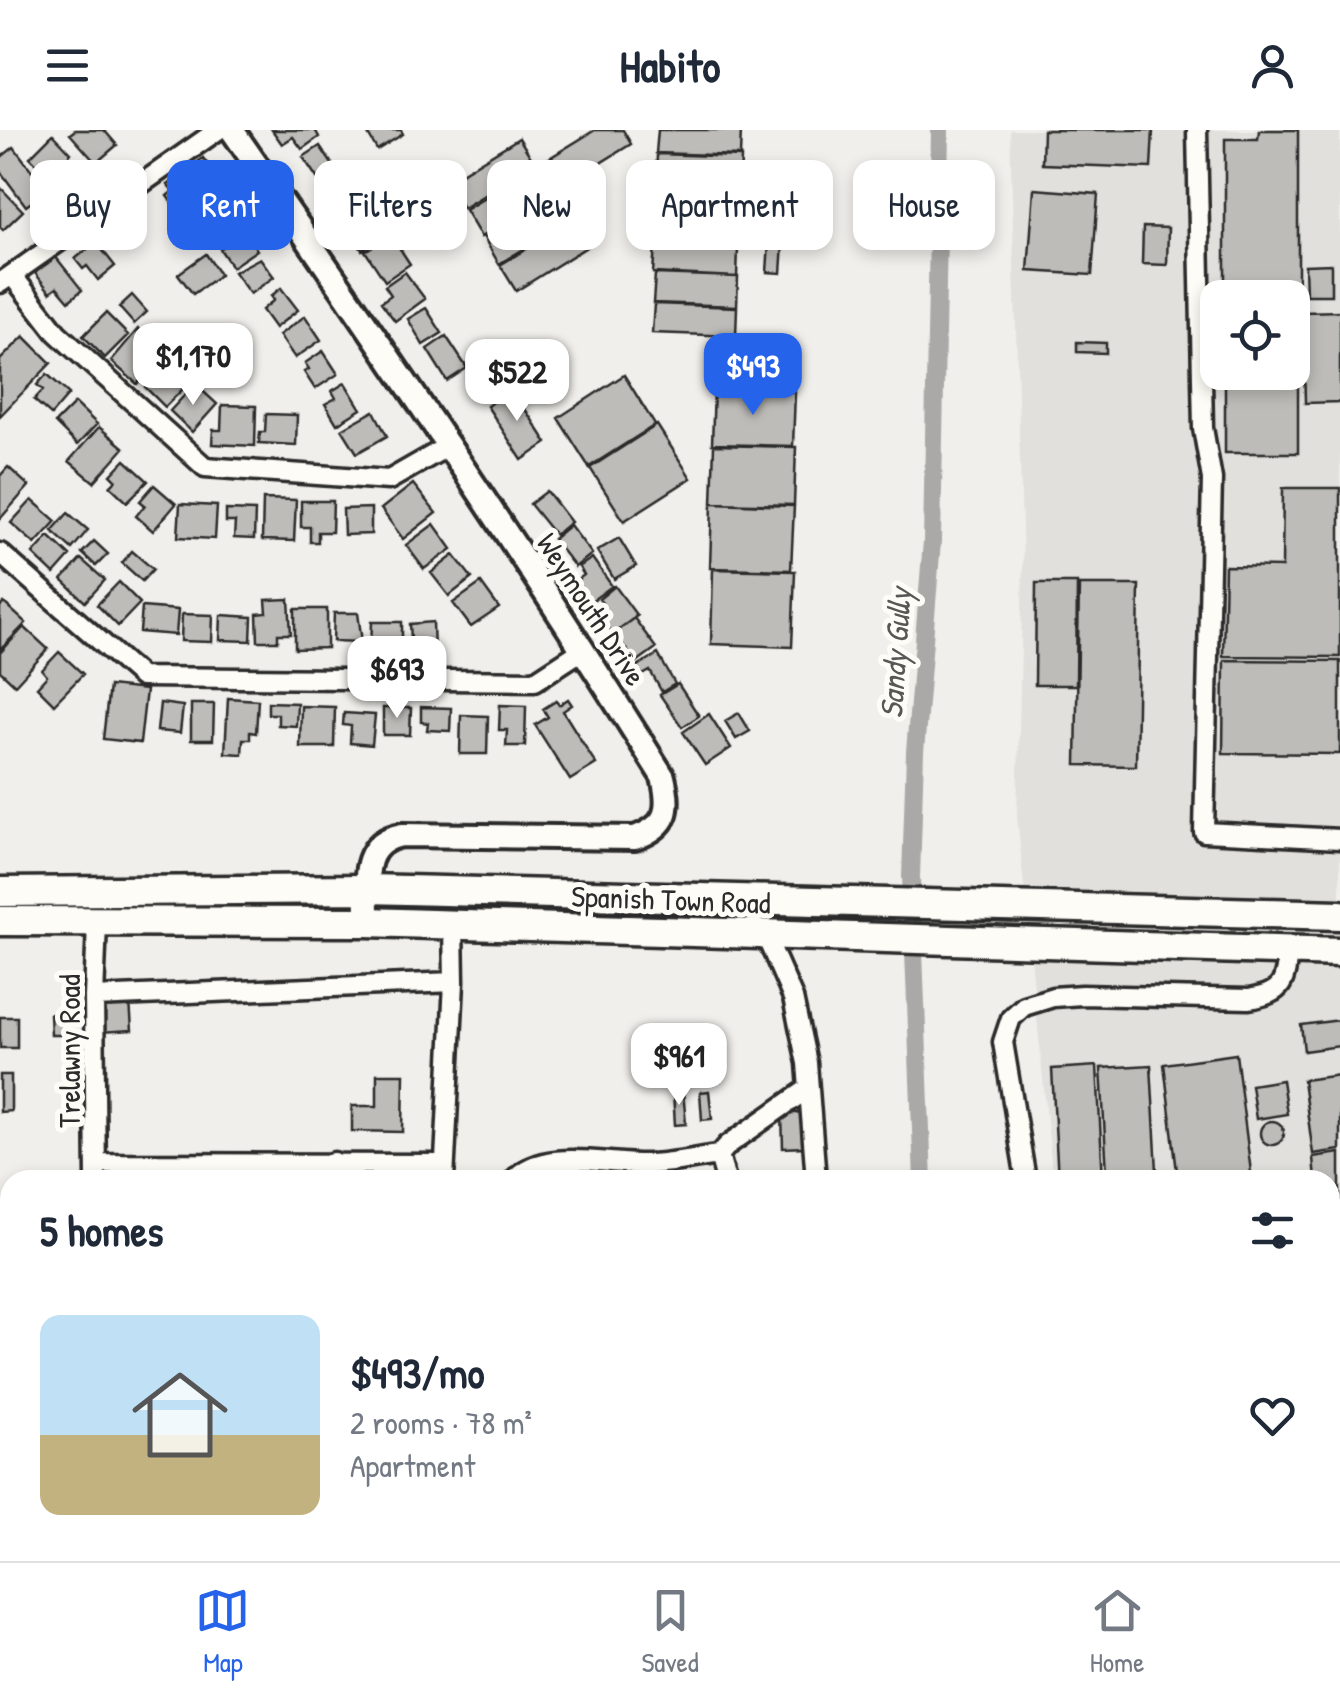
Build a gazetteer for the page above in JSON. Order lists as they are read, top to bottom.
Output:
{
  "streets": {
    "highway": ["Spanish Town Road"],
    "street": ["Weymouth Drive", "Trelawny Road"]
  },
  "crossings": [
    ["Weymouth Drive", "Spanish Town Road"],
    ["Spanish Town Road", "Trelawny Road"]
  ],
  "water": ["Sandy Gully"],
  "page": {
    "header": "Habito",
    "chip": [
      "Buy",
      "Rent",
      "Filters",
      "New",
      "Apartment",
      "House"
    ],
    "price": [
      "$1,170",
      "$493",
      "$522",
      "$693",
      "$961"
    ],
    "heading": "5 homes",
    "list": [
      {
        "name": "$493/mo",
        "note": "2 rooms · 78 m² · Apartment"
      }
    ],
    "tabs": ["Map", "Saved", "Home"]
  }
}
